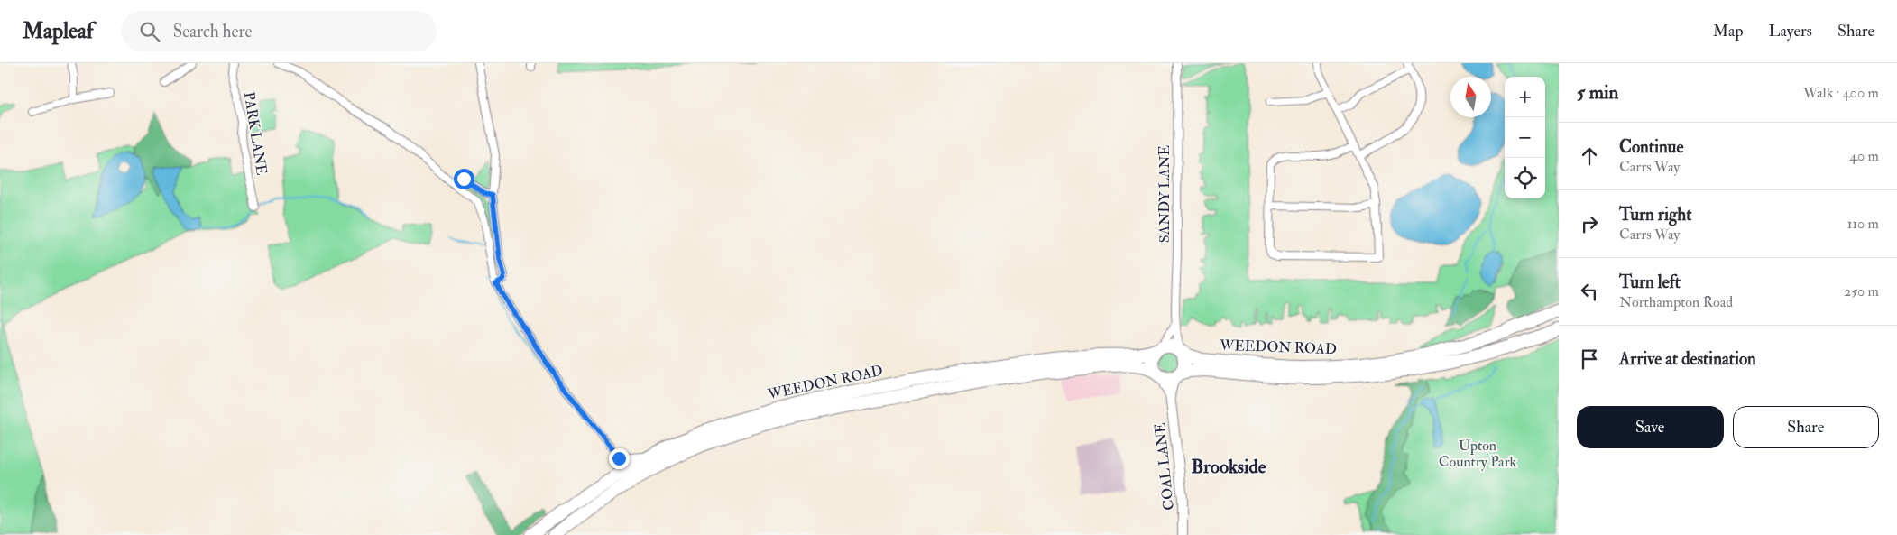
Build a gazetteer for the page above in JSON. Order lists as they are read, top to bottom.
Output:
{
  "streets": {
    "highway": ["WEEDON ROAD"],
    "street": ["PARK LANE", "SANDY LANE", "COAL LANE"]
  },
  "crossings": [
    ["WEEDON ROAD", "COAL LANE"]
  ],
  "districts": ["Brookside"],
  "parks": ["Upton Country Park"],
  "north": "top",
  "page": {
    "header": "Mapleaf",
    "search": "Search here",
    "nav": ["Map", "Layers", "Share"],
    "heading": ["5 min", "Walk · 400 m"],
    "map_buttons": ["+", "−"],
    "list": [
      ["Continue", "Carrs Way", "40 m"],
      ["Turn right", "Carrs Way", "110 m"],
      ["Turn left", "Northampton Road", "250 m"],
      "Arrive at destination"
    ],
    "buttons": ["Save", "Share"]
  }
}
